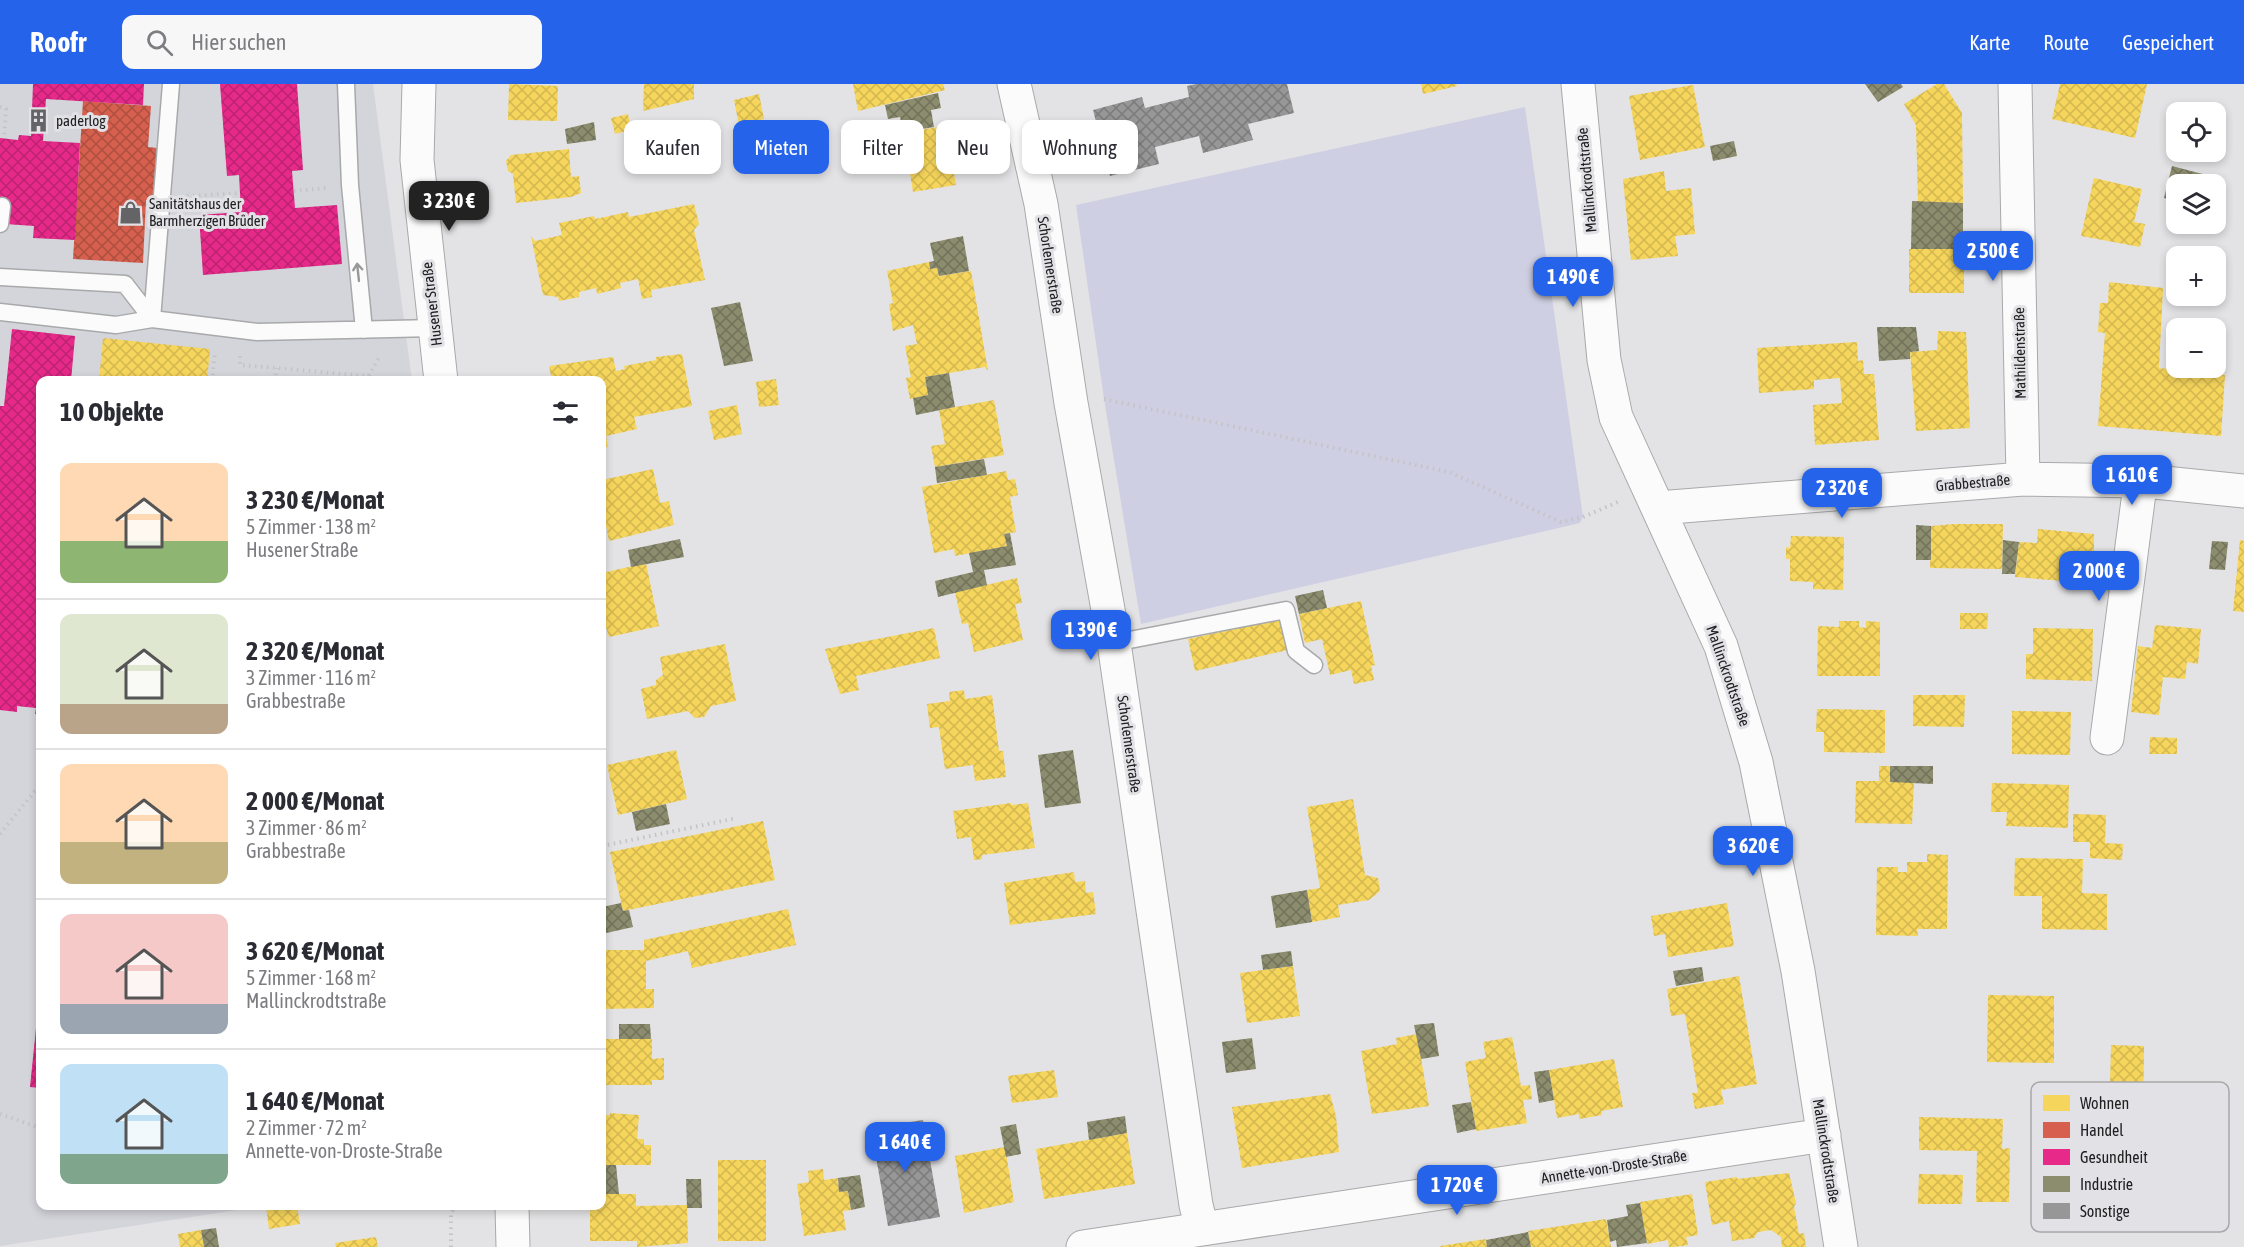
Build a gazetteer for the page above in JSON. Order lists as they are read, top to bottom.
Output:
{
  "streets": {
    "street": [
      "Mallinckrodtstraße",
      "Schorlemerstraße",
      "Husener Straße",
      "Mathildenstraße",
      "Grabbestraße",
      "Annette-von-Droste-Straße"
    ]
  },
  "crossings": [
    ["Mallinckrodtstraße", "Grabbestraße"],
    ["Mallinckrodtstraße", "Annette-von-Droste-Straße"],
    ["Schorlemerstraße", "Annette-von-Droste-Straße"],
    ["Mathildenstraße", "Grabbestraße"]
  ],
  "places": {
    "building": ["paderlog"],
    "shop": ["Sanitätshaus der Barmherzigen Brüder"]
  },
  "legend": [
    "Wohnen",
    "Handel",
    "Gesundheit",
    "Industrie",
    "Sonstige"
  ],
  "page": {
    "header": "Roofr",
    "search": "Hier suchen",
    "nav": ["Karte", "Route", "Gespeichert"],
    "map_buttons": ["+", "−"],
    "chip": [
      "Kaufen",
      "Mieten",
      "Filter",
      "Neu",
      "Wohnung"
    ],
    "price": [
      "3 230 €",
      "2 500 €",
      "1 490 €",
      "1 610 €",
      "2 320 €",
      "2 000 €",
      "1 390 €",
      "3 620 €",
      "1 640 €",
      "1 720 €"
    ],
    "heading": "10 Objekte",
    "list": [
      {
        "name": "3 230 €/Monat",
        "note": "5 Zimmer · 138 m² · Husener Straße"
      },
      {
        "name": "2 320 €/Monat",
        "note": "3 Zimmer · 116 m² · Grabbestraße"
      },
      {
        "name": "2 000 €/Monat",
        "note": "3 Zimmer · 86 m² · Grabbestraße"
      },
      {
        "name": "3 620 €/Monat",
        "note": "5 Zimmer · 168 m² · Mallinckrodtstraße"
      },
      {
        "name": "1 640 €/Monat",
        "note": "2 Zimmer · 72 m² · Annette-von-Droste-Straße"
      }
    ]
  }
}
